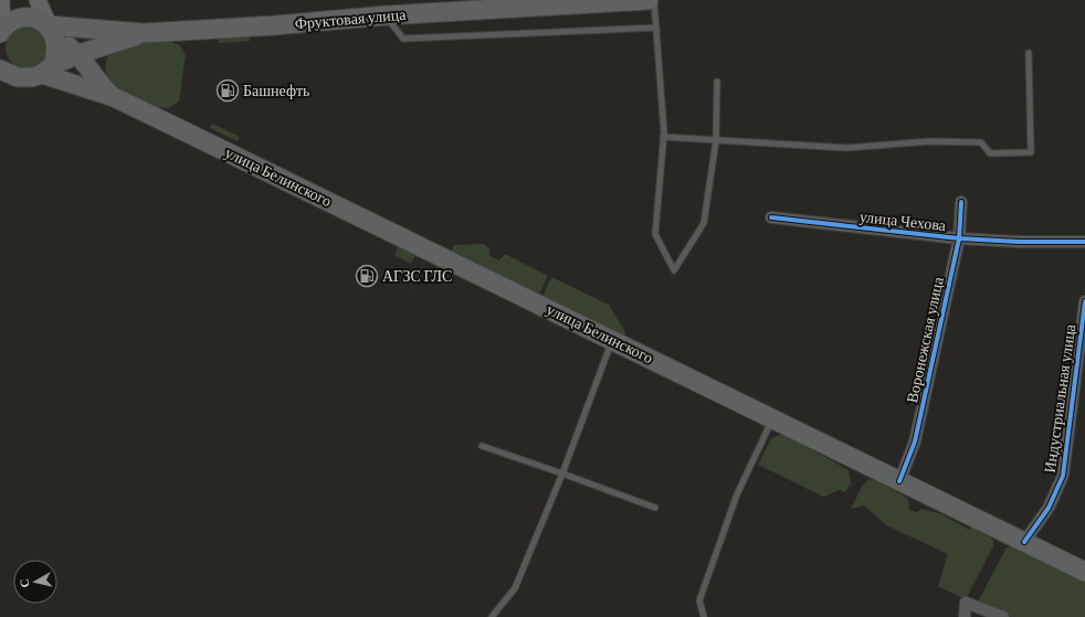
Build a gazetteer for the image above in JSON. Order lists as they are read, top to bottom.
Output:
{
  "streets": {
    "main road": ["Фруктовая улица", "улица Белинского"],
    "street": ["улица Чехова", "Воронежская улица", "Индустриальная улица"]
  },
  "crossings": [
    ["улица Белинского", "Воронежская улица"],
    ["улица Белинского", "Индустриальная улица"],
    ["улица Чехова", "Воронежская улица"]
  ],
  "places": {
    "fuel station": ["Башнефть", "АГЗС ГЛС"]
  },
  "north": "left"
}
